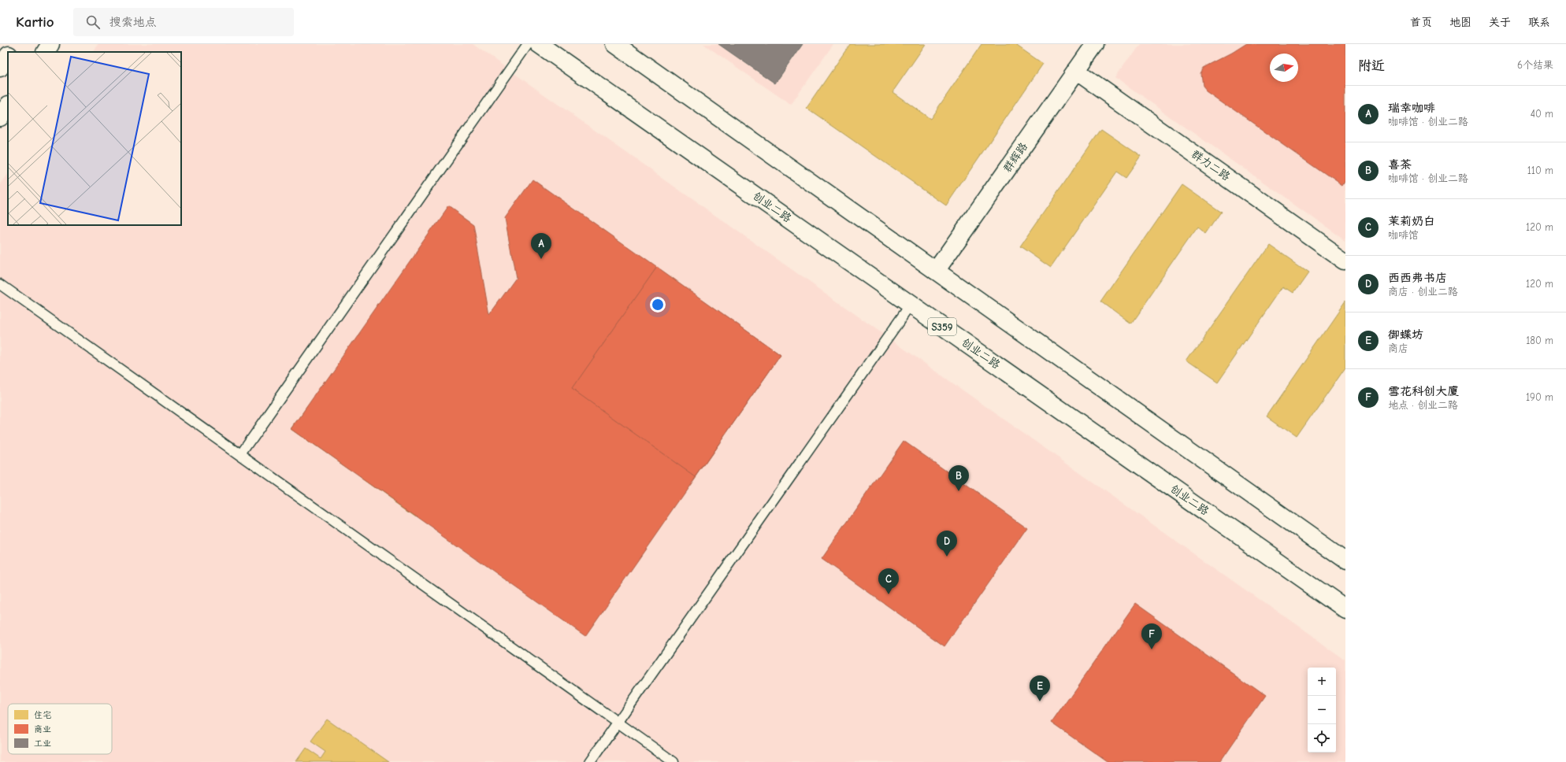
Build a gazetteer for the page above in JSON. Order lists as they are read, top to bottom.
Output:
{
  "streets": {
    "main road": [
      "群辉路",
      "群力二路",
      "创业二路",
      "S359"
    ]
  },
  "crossings": [
    ["群辉路", "群力二路"]
  ],
  "legend": ["住宅", "商业", "工业"],
  "north": "right",
  "page": {
    "header": "Kartio",
    "search": "搜索地点",
    "nav": [
      "首页",
      "地图",
      "关于",
      "联系"
    ],
    "heading": ["附近", "6个结果"],
    "list": [
      {
        "mark": "A",
        "name": "瑞幸咖啡",
        "note": "咖啡馆 · 创业二路",
        "value": "40 m"
      },
      {
        "mark": "B",
        "name": "喜茶",
        "note": "咖啡馆 · 创业二路",
        "value": "110 m"
      },
      {
        "mark": "C",
        "name": "茉莉奶白",
        "note": "咖啡馆",
        "value": "120 m"
      },
      {
        "mark": "D",
        "name": "西西弗书店",
        "note": "商店 · 创业二路",
        "value": "120 m"
      },
      {
        "mark": "E",
        "name": "御蝶坊",
        "note": "商店",
        "value": "180 m"
      },
      {
        "mark": "F",
        "name": "雪花科创大廈",
        "note": "地点 · 创业二路",
        "value": "190 m"
      }
    ],
    "pins": [
      "A",
      "B",
      "D",
      "C",
      "F",
      "E"
    ],
    "map_buttons": ["+", "−"]
  }
}
